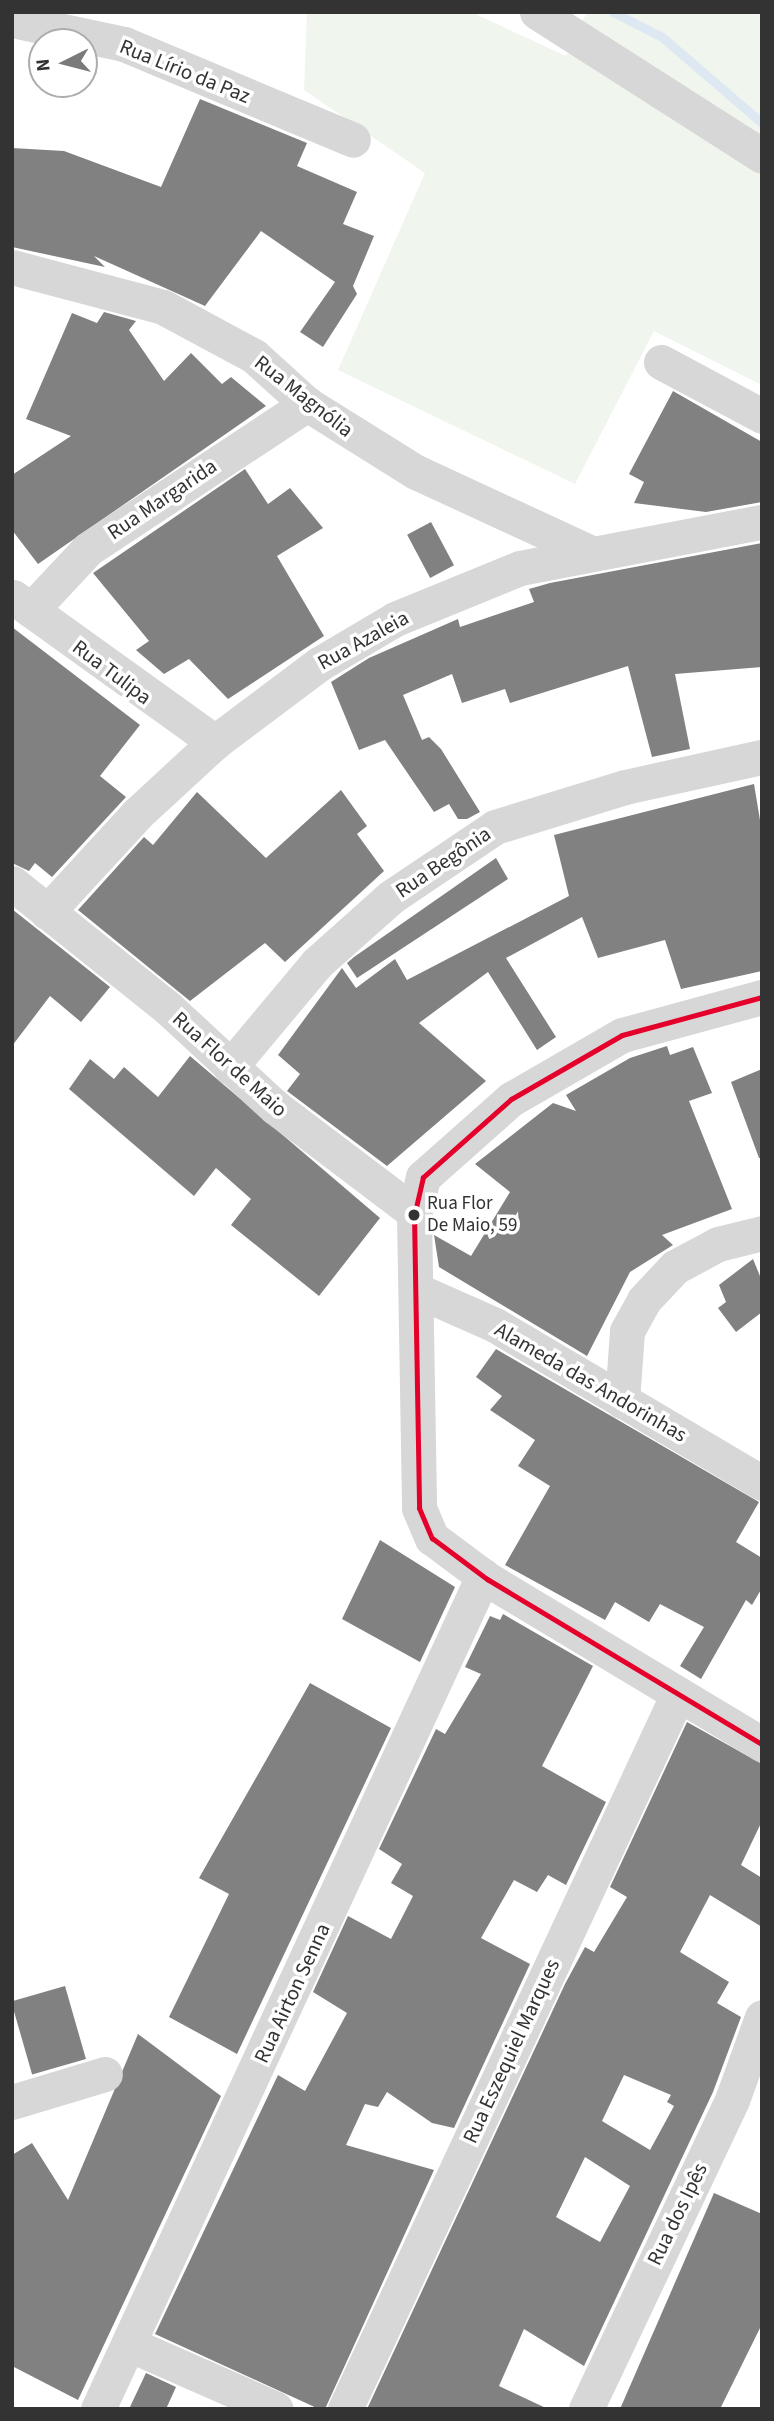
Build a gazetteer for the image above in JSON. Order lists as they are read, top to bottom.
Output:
{
  "streets": {
    "street": [
      "Rua Lírio da Paz",
      "Rua Magnólia",
      "Rua Margarida",
      "Rua Azaleia",
      "Rua Tulipa",
      "Rua Begônia",
      "Rua Flor de Maio",
      "Alameda das Andorinhas",
      "Rua Airton Senna",
      "Rua Eszequiel Marques",
      "Rua dos Ipês"
    ]
  },
  "crossings": [
    ["Rua Magnólia", "Rua Margarida"],
    ["Rua Magnólia", "Rua Azaleia"],
    ["Rua Margarida", "Rua Tulipa"],
    ["Rua Azaleia", "Rua Tulipa"],
    ["Rua Azaleia", "Rua Flor de Maio"],
    ["Rua Begônia", "Rua Flor de Maio"]
  ],
  "places": ["Rua Flor De Maio, 59"],
  "north": "left"
}
